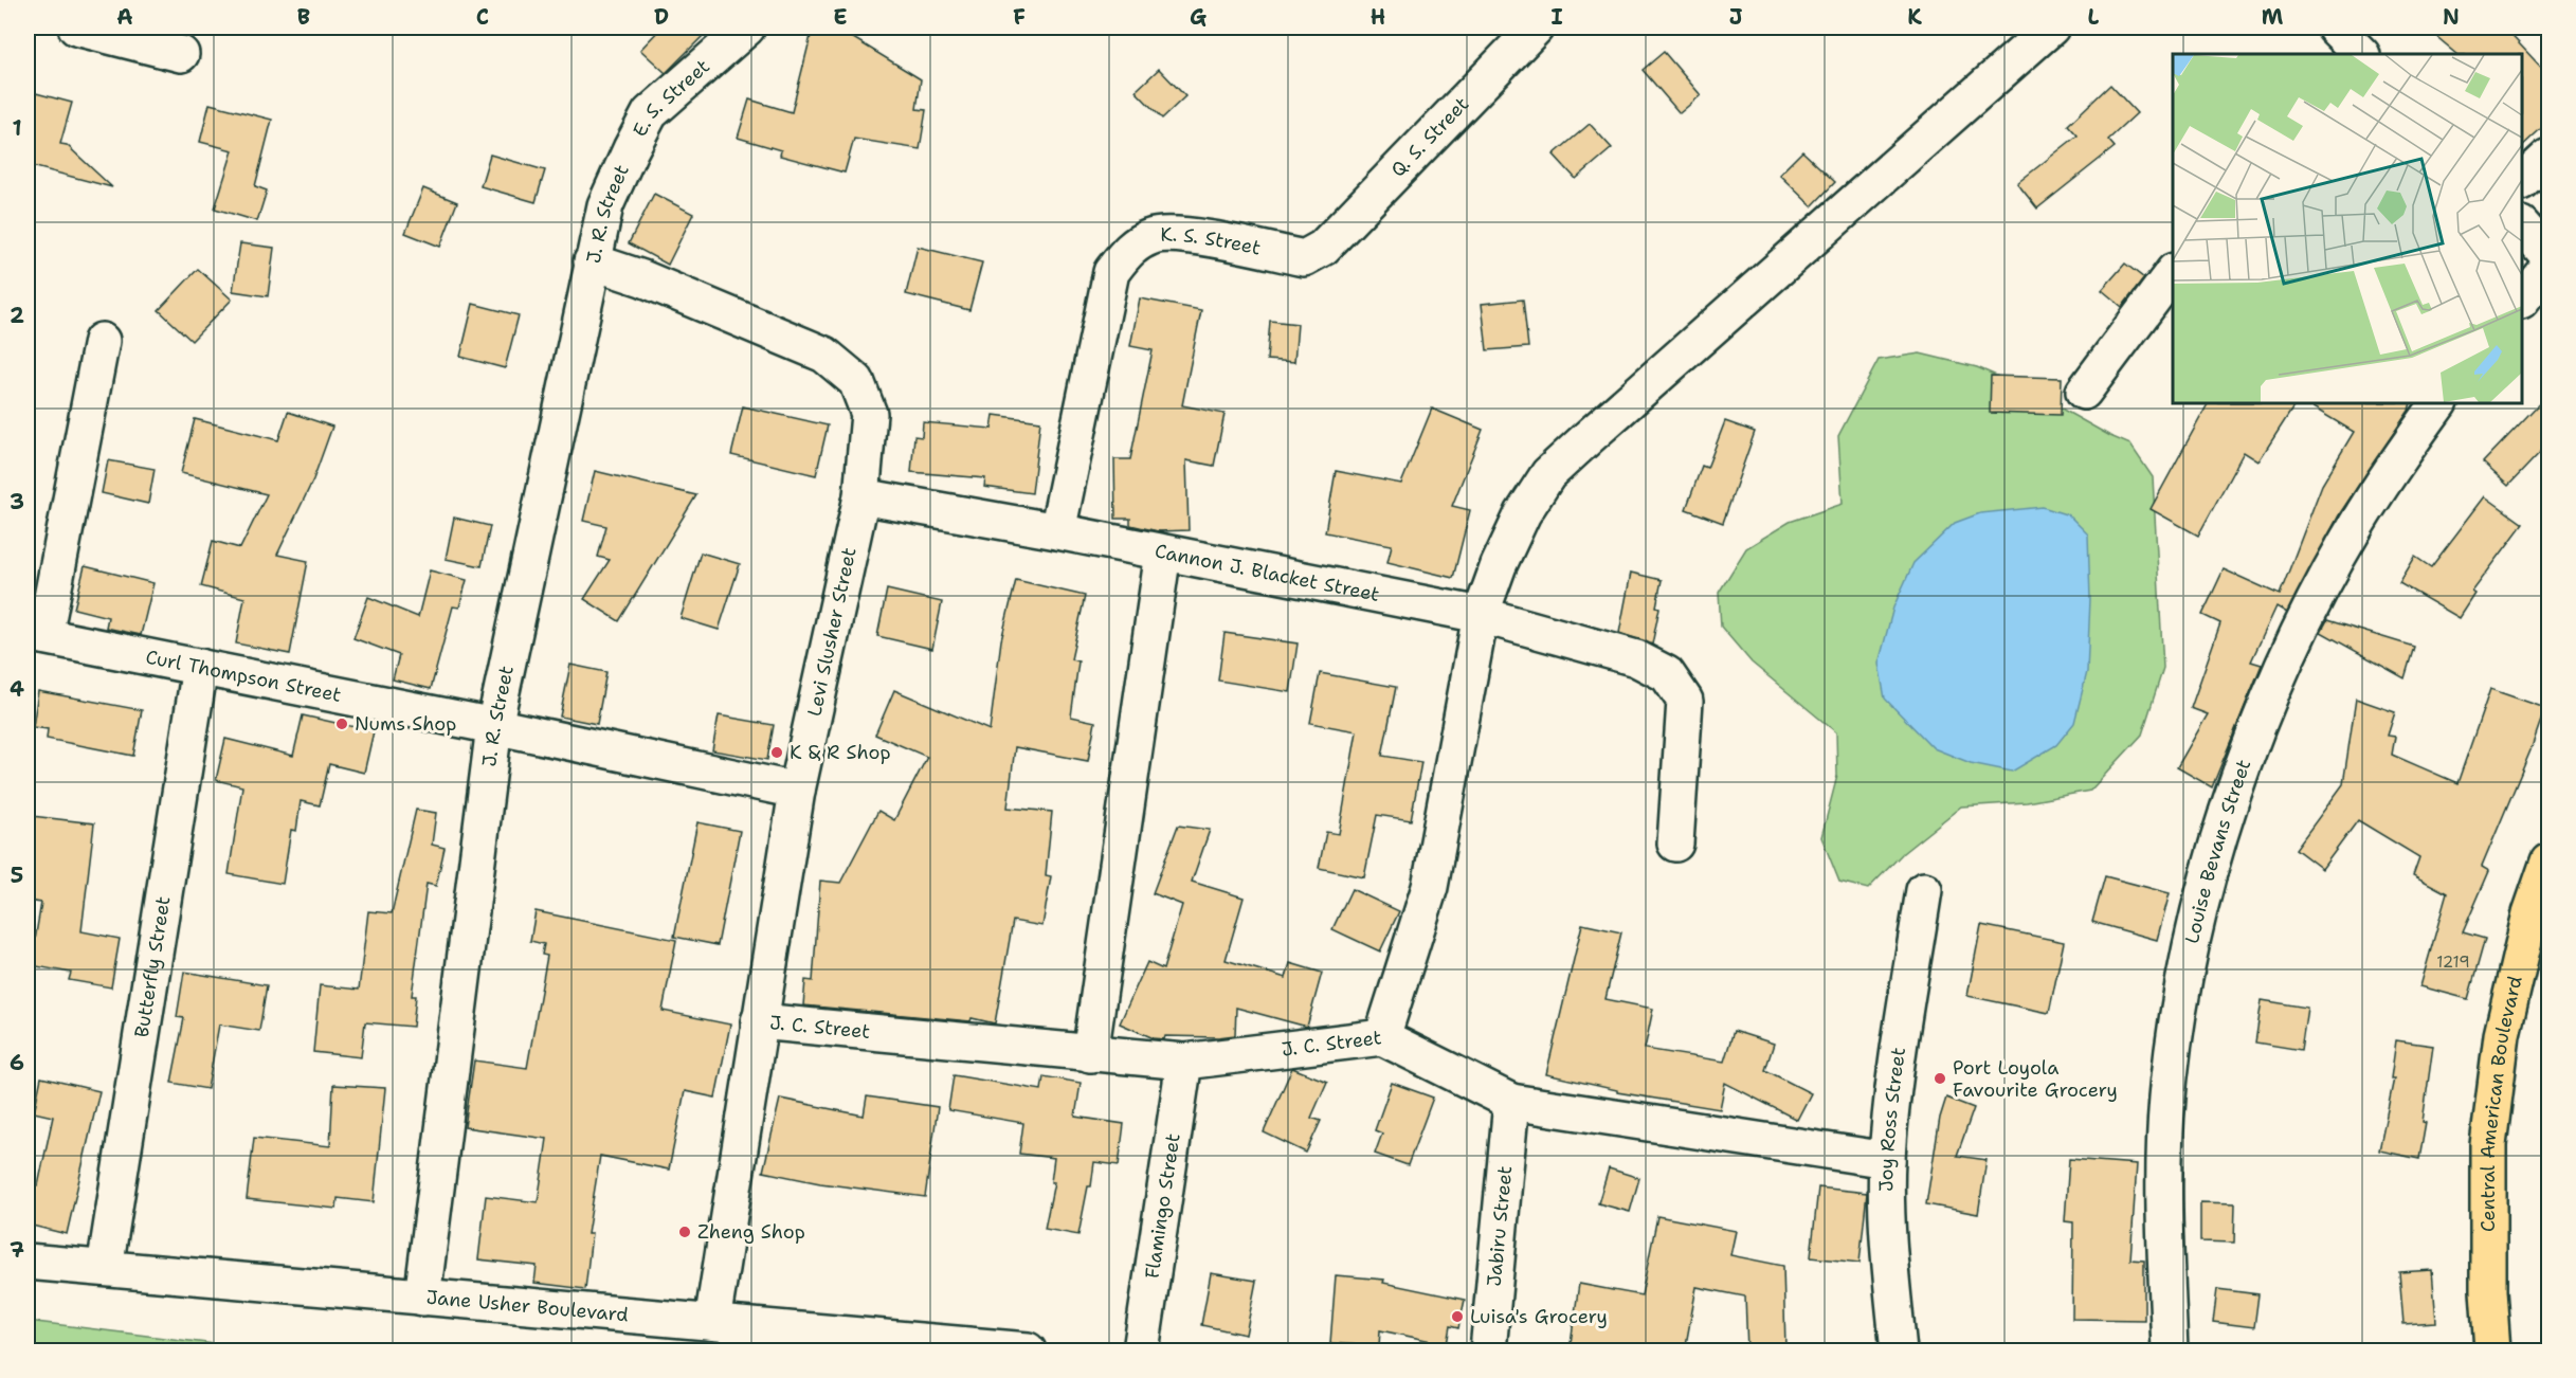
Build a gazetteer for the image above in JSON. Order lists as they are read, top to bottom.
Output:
{
  "streets": {
    "main road": ["Central American Boulevard"],
    "street": [
      "E. S. Street",
      "Q. S. Street",
      "J. R. Street",
      "K. S. Street",
      "Cannon J. Blacket Street",
      "Levi Slusher Street",
      "Curl Thompson Street",
      "Louise Bevans Street",
      "Butterfly Street",
      "J. C. Street",
      "Joy Ross Street",
      "Flamingo Street",
      "Jabiru Street",
      "Jane Usher Boulevard"
    ]
  },
  "crossings": [
    ["E. S. Street", "J. R. Street"],
    ["Q. S. Street", "K. S. Street"],
    ["J. R. Street", "Levi Slusher Street"],
    ["J. R. Street", "Curl Thompson Street"],
    ["J. R. Street", "Jane Usher Boulevard"],
    ["K. S. Street", "Cannon J. Blacket Street"],
    ["Cannon J. Blacket Street", "Levi Slusher Street"],
    ["Levi Slusher Street", "Curl Thompson Street"],
    ["Levi Slusher Street", "J. C. Street"],
    ["Levi Slusher Street", "Jane Usher Boulevard"],
    ["Curl Thompson Street", "Butterfly Street"],
    ["Butterfly Street", "Jane Usher Boulevard"],
    ["J. C. Street", "Joy Ross Street"],
    ["J. C. Street", "Flamingo Street"],
    ["J. C. Street", "Jabiru Street"]
  ],
  "places": [
    "Nums Shop",
    "K & R Shop",
    "Port Loyola Favourite Grocery",
    "Zheng Shop",
    "Luisa's Grocery"
  ],
  "house_numbers": ["1219"],
  "grid": {
    "columns": [
      "A",
      "B",
      "C",
      "D",
      "E",
      "F",
      "G",
      "H",
      "I",
      "J",
      "K",
      "L",
      "M",
      "N"
    ],
    "rows": [
      "1",
      "2",
      "3",
      "4",
      "5",
      "6",
      "7"
    ]
  }
}
